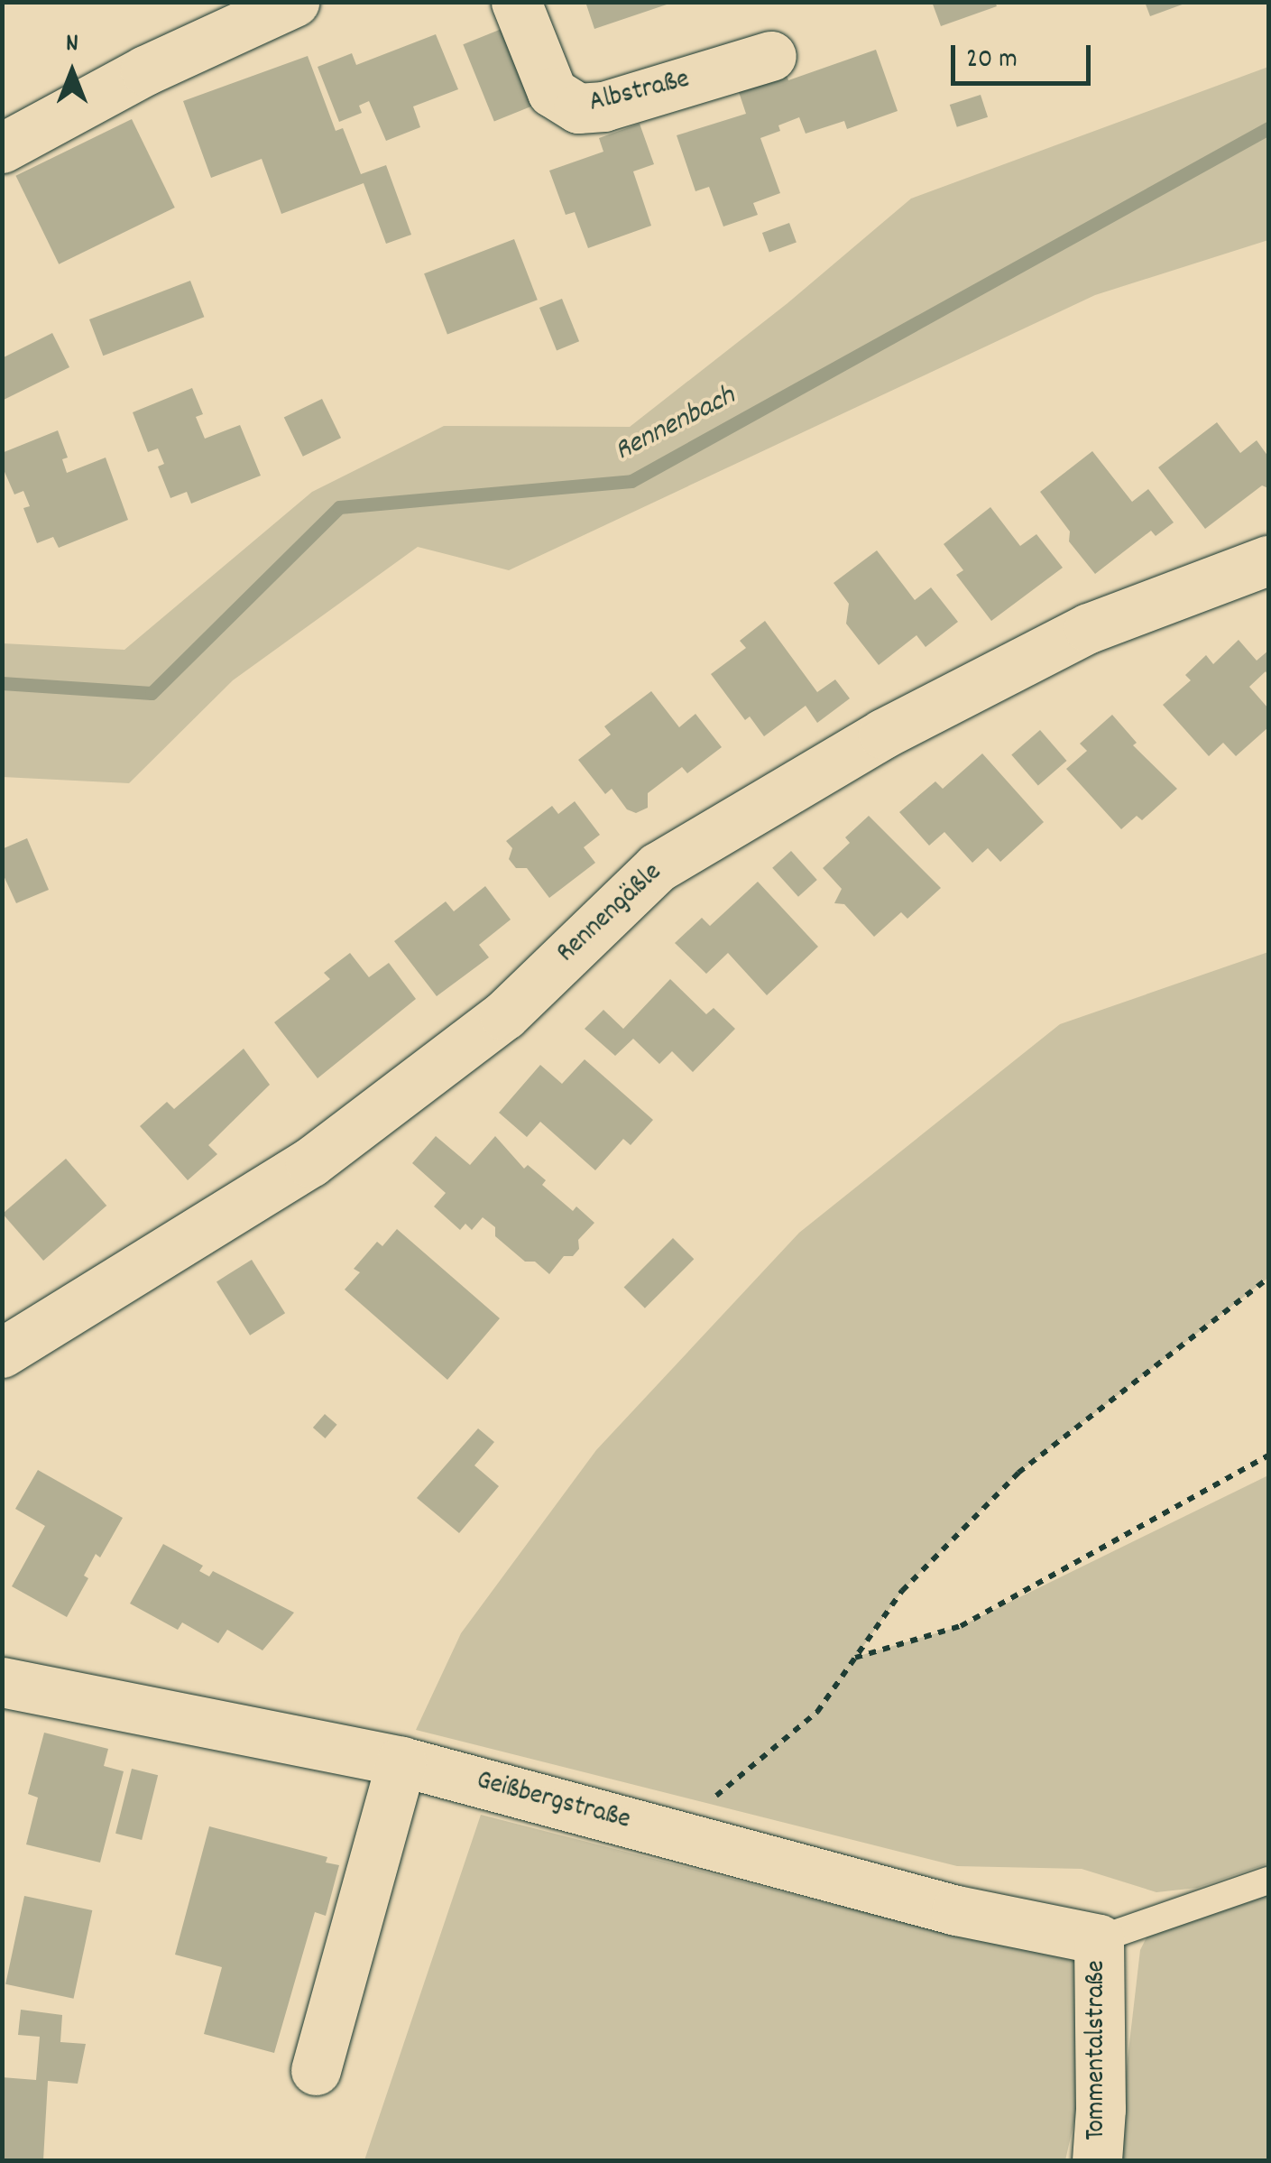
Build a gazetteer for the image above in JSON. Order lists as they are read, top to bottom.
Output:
{
  "streets": {
    "street": [
      "Albstraße",
      "Rennengäßle",
      "Geißbergstraße",
      "Tommentalstraße"
    ]
  },
  "crossings": [
    ["Geißbergstraße", "Tommentalstraße"]
  ],
  "water": ["Rennenbach"],
  "scale_bar": "20 m",
  "north": "top"
}
